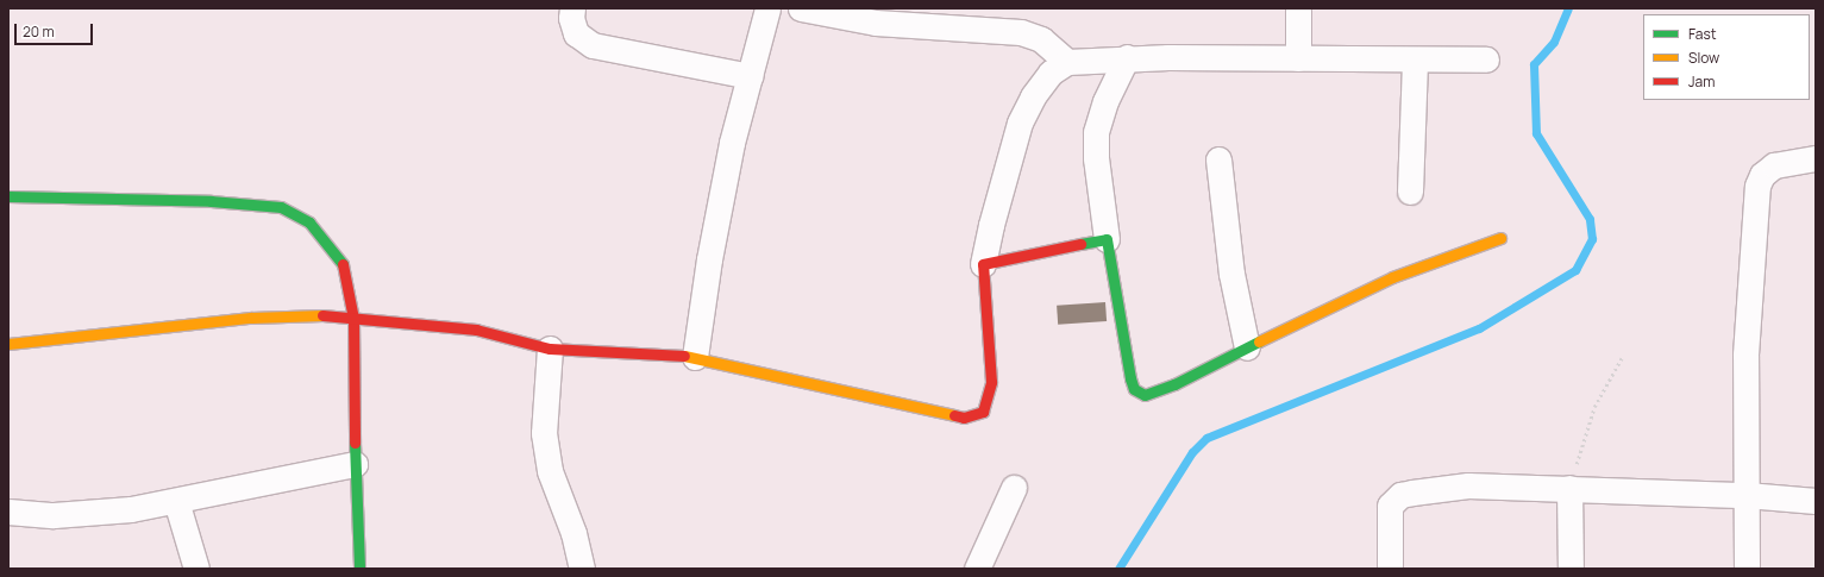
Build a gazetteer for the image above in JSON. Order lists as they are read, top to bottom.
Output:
{
  "legend": ["Fast", "Slow", "Jam"],
  "scale_bar": "20 m"
}
